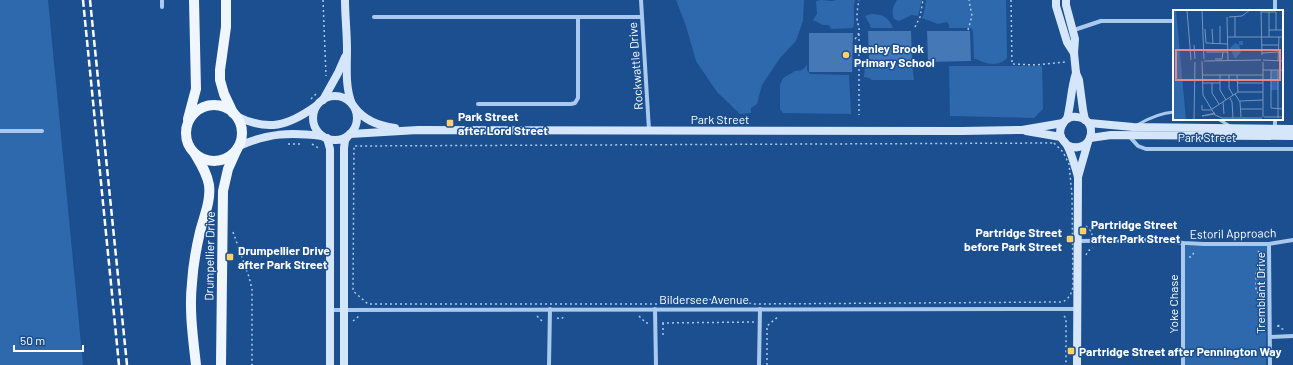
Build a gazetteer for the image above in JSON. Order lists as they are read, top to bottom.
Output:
{
  "streets": {
    "main road": ["Drumpellier Drive"],
    "street": [
      "Rockwattle Drive",
      "Park Street",
      "Estoril Approach",
      "Tremblant Drive",
      "Bildersee Avenue",
      "Yoke Chase"
    ]
  },
  "crossings": [
    ["Rockwattle Drive", "Park Street"],
    ["Estoril Approach", "Tremblant Drive"],
    ["Estoril Approach", "Yoke Chase"]
  ],
  "places": {
    "other": ["Henley Brook Primary School"],
    "transit": [
      "Park Street after Lord Street",
      "Partridge Street after Park Street",
      "Partridge Street before Park Street",
      "Drumpellier Drive after Park Street",
      "Partridge Street after Pennington Way"
    ]
  },
  "scale_bar": "50 m"
}
